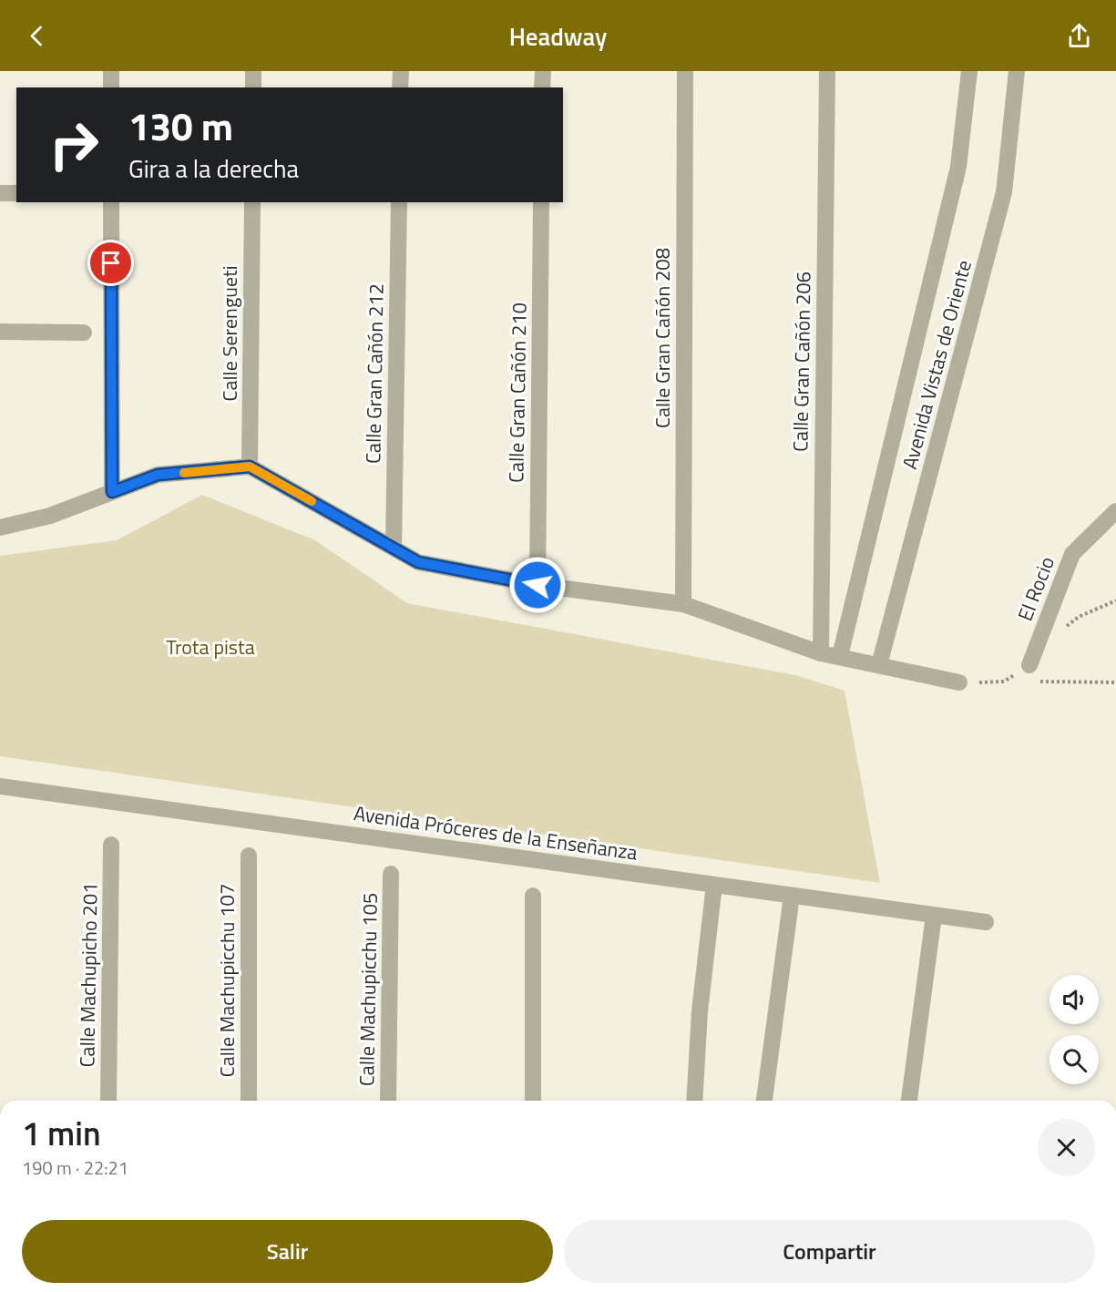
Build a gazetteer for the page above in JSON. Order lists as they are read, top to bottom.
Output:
{
  "streets": {
    "street": [
      "Calle Serengueti",
      "Calle Gran Cañón 208",
      "Calle Gran Cañón 206",
      "Avenida Vistas de Oriente",
      "Calle Gran Cañón 212",
      "Calle Gran Cañón 210",
      "El Rocio",
      "Avenida Próceres de la Enseñanza",
      "Calle Machupicho 201",
      "Calle Machupicchu 107",
      "Calle Machupicchu 105"
    ]
  },
  "parks": ["Trota pista"],
  "page": {
    "header": "Headway",
    "turn": ["130 m", "Gira a la derecha"],
    "heading": ["1 min", "190 m · 22:21"],
    "buttons": ["Salir", "Compartir"]
  }
}
